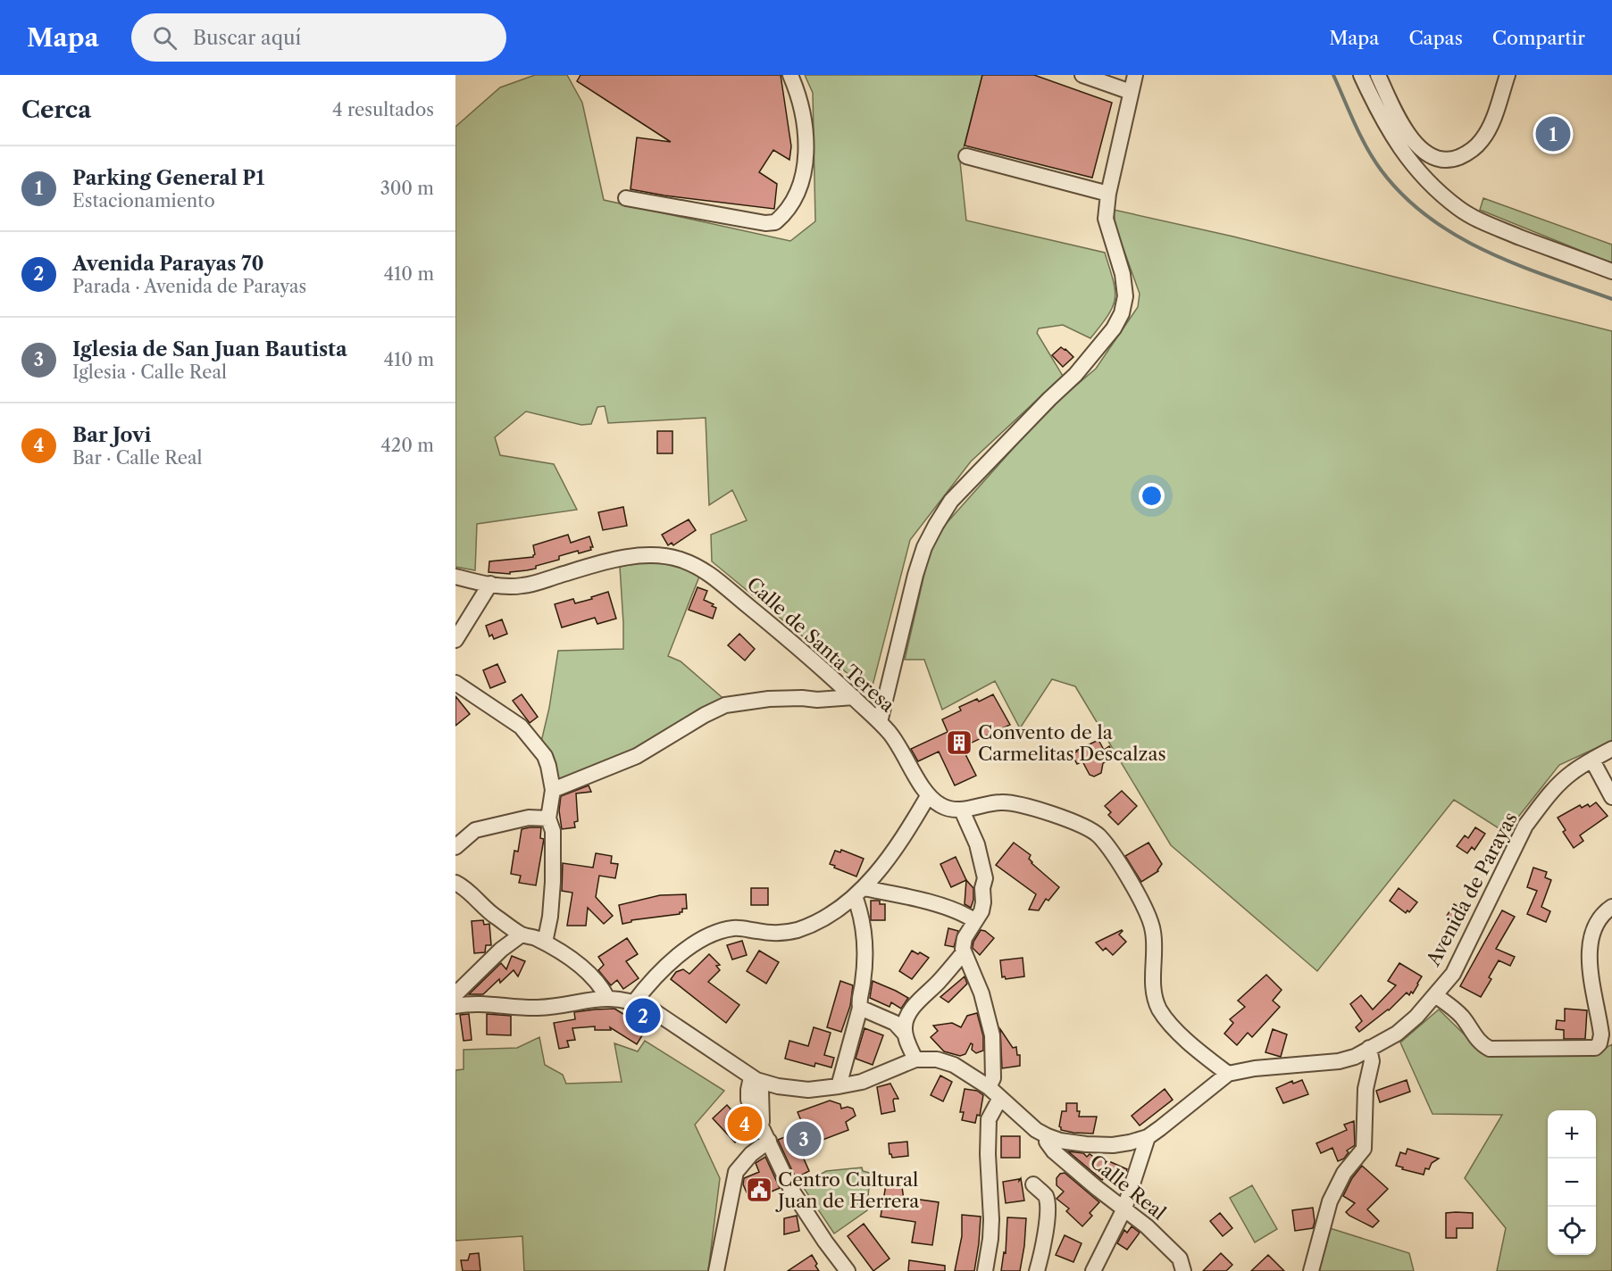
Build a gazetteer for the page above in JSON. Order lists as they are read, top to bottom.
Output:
{
  "streets": {
    "street": ["Calle de Santa Teresa", "Avenida de Parayas", "Calle Real"]
  },
  "crossings": [
    ["Avenida de Parayas", "Calle Real"]
  ],
  "places": {
    "building": ["Convento de la Carmelitas Descalzas"],
    "public building": ["Centro Cultural Juan de Herrera"]
  },
  "page": {
    "header": "Mapa",
    "search": "Buscar aquí",
    "nav": ["Mapa", "Capas", "Compartir"],
    "heading": ["Cerca", "4 resultados"],
    "pins": [
      "1",
      "2",
      "4",
      "3"
    ],
    "list": [
      {
        "mark": "1",
        "name": "Parking General P1",
        "note": "Estacionamiento",
        "value": "300 m"
      },
      {
        "mark": "2",
        "name": "Avenida Parayas 70",
        "note": "Parada · Avenida de Parayas",
        "value": "410 m"
      },
      {
        "mark": "3",
        "name": "Iglesia de San Juan Bautista",
        "note": "Iglesia · Calle Real",
        "value": "410 m"
      },
      {
        "mark": "4",
        "name": "Bar Jovi",
        "note": "Bar · Calle Real",
        "value": "420 m"
      }
    ],
    "map_buttons": ["+", "−"]
  }
}
